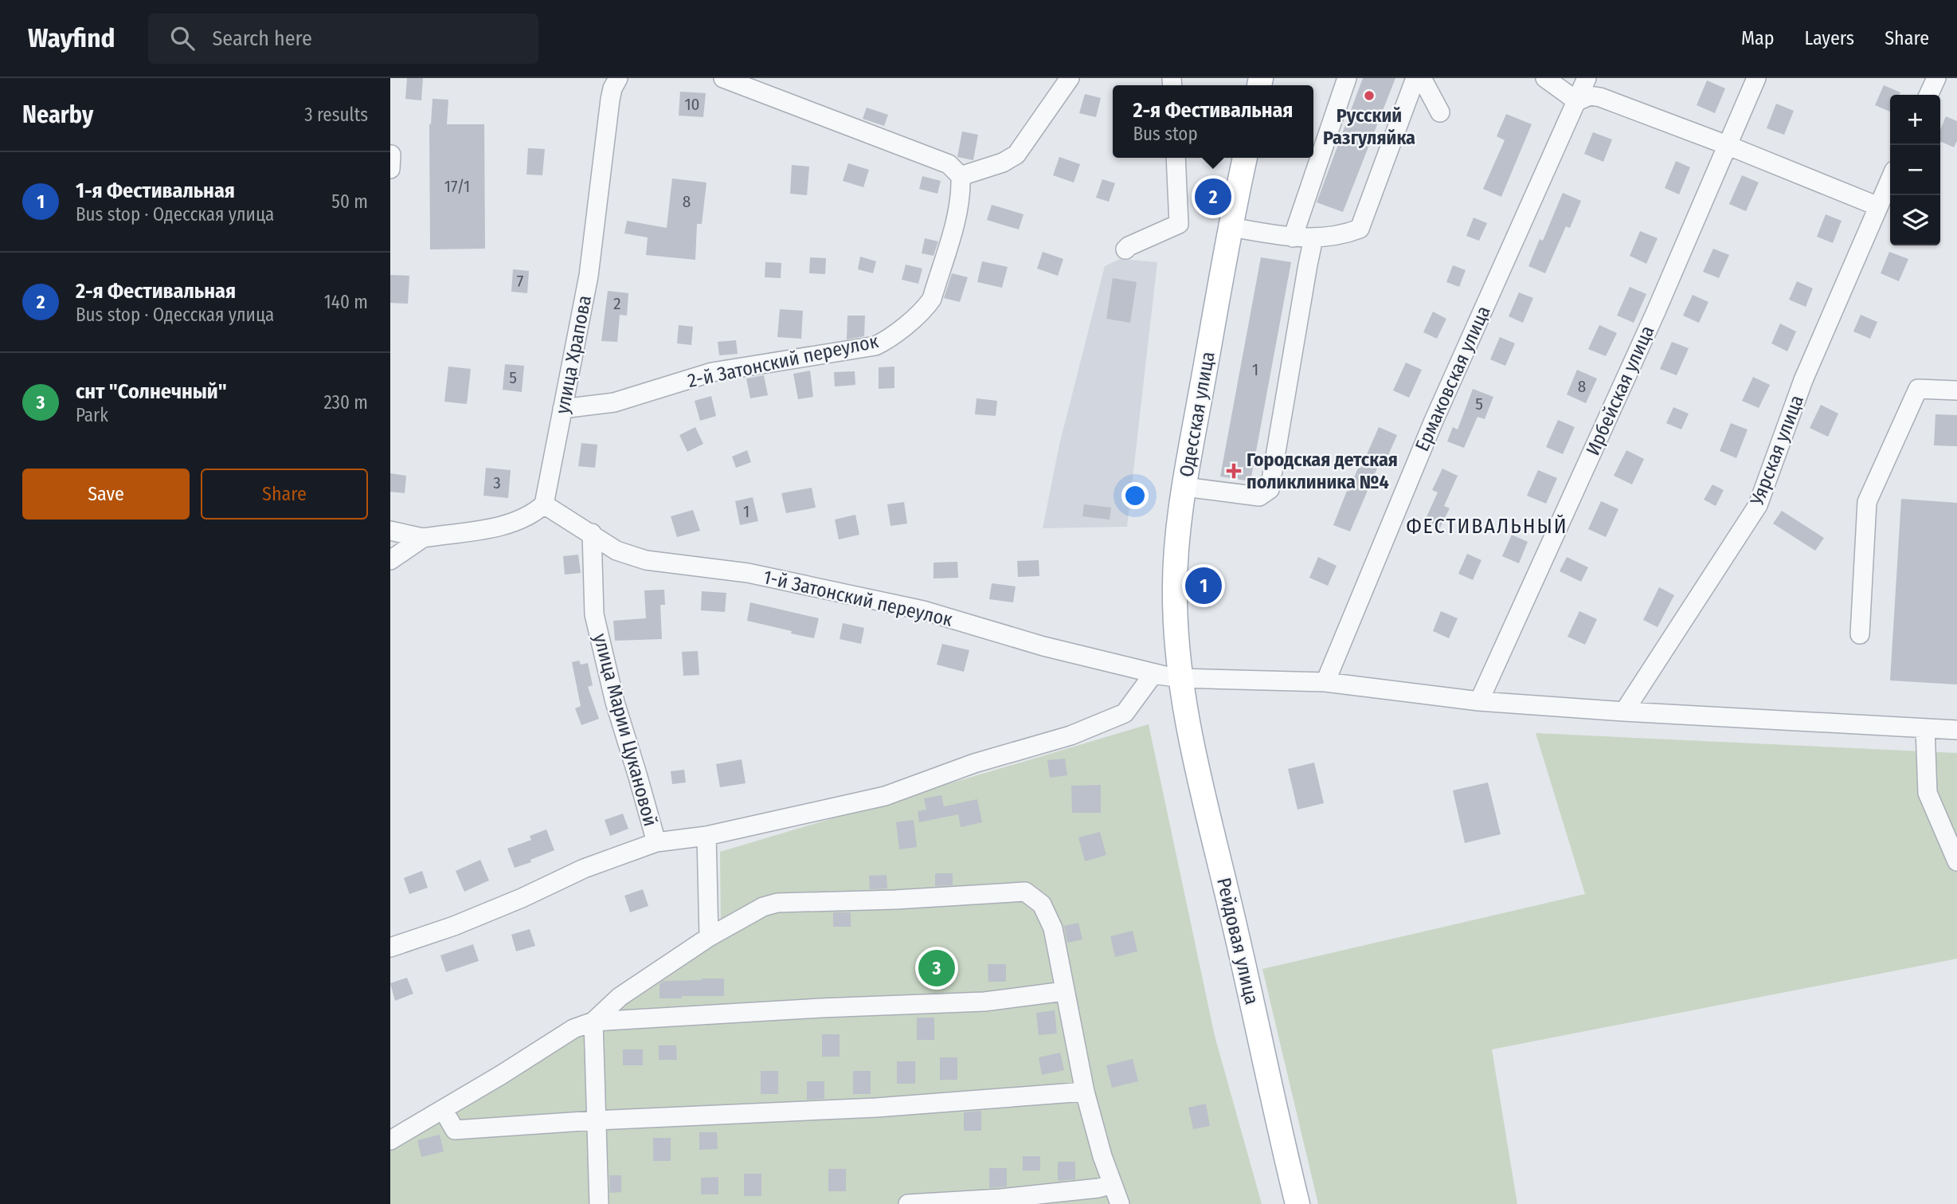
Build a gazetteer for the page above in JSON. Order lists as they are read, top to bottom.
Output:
{
  "streets": {
    "main road": ["Одесская улица", "Рейдовая улица"],
    "street": [
      "улица Храпова",
      "2-й Затонский переулок",
      "Ермаковская улица",
      "Ирбейская улица",
      "Уярская улица",
      "1-й Затонский переулок",
      "улица Марии Цукановой"
    ]
  },
  "crossings": [
    ["улица Храпова", "2-й Затонский переулок"],
    ["улица Храпова", "1-й Затонский переулок"],
    ["Ермаковская улица", "1-й Затонский переулок"],
    ["Ирбейская улица", "1-й Затонский переулок"],
    ["Одесская улица", "1-й Затонский переулок"],
    ["Одесская улица", "Рейдовая улица"],
    ["Уярская улица", "1-й Затонский переулок"],
    ["1-й Затонский переулок", "улица Марии Цукановой"],
    ["1-й Затонский переулок", "Рейдовая улица"]
  ],
  "districts": ["ФЕСТИВАЛЬНЫЙ"],
  "places": {
    "other": ["Русский Разгуляйка"],
    "health": ["Городская детская поликлиника №4"]
  },
  "house_numbers": [
    "10",
    "17/1",
    "8",
    "7",
    "2",
    "1",
    "5",
    "8",
    "5",
    "3",
    "1"
  ],
  "page": {
    "header": "Wayfind",
    "search": "Search here",
    "nav": ["Map", "Layers", "Share"],
    "heading": ["Nearby", "3 results"],
    "popup": ["2-я Фестивальная", "Bus stop"],
    "map_buttons": ["+", "−"],
    "list": [
      {
        "mark": "1",
        "name": "1-я Фестивальная",
        "note": "Bus stop · Одесская улица",
        "value": "50 m"
      },
      {
        "mark": "2",
        "name": "2-я Фестивальная",
        "note": "Bus stop · Одесская улица",
        "value": "140 m"
      },
      {
        "mark": "3",
        "name": "снт \"Солнечный\"",
        "note": "Park",
        "value": "230 m"
      }
    ],
    "pins": ["2", "1", "3"],
    "buttons": ["Save", "Share"]
  }
}
